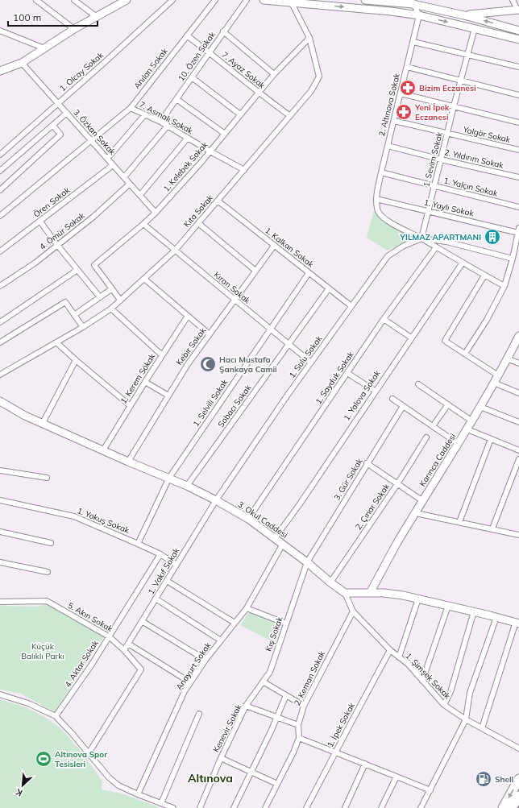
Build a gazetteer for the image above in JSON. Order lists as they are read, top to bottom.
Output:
{
  "streets": {
    "main road": ["Karınca Caddesi", "3. Okul Caddesi"],
    "street": [
      "10. Özen Sokak",
      "Anılan Sokak",
      "7. Ayaz Sokak",
      "1. Olcay Sokak",
      "2. Altınova Sokak",
      "7. Asmalı Sokak",
      "3. Özkan Sokak",
      "Yolgör Sokak",
      "2. Yıldırım Sokak",
      "1. Sevim Sokak",
      "1. Kelebek Sokak",
      "1. Yalçın Sokak",
      "Ören Sokak",
      "1. Yaylı Sokak",
      "Kıta Sokak",
      "4. Ömür Sokak",
      "1. Kalkan Sokak",
      "Kıran Sokak",
      "Kebir Sokak",
      "1. Sulu Sokak",
      "1. Sayduk Sokak",
      "1. Kerem Sokak",
      "1. Yalova Sokak",
      "1. Selvili Sokak",
      "Sobacı Sokak",
      "3. Gür Sokak",
      "2. Çınar Sokak",
      "1. Yokuş Sokak",
      "1. Vakıf Sokak",
      "5. Akın Sokak",
      "Kış Sokak",
      "4. Aktar Sokak",
      "Anayurt Sokak",
      "1. Şimşek Sokak",
      "2. Keman Sokak",
      "1. İpek Sokak",
      "Kenevir Sokak"
    ]
  },
  "crossings": [
    ["10. Özen Sokak", "7. Ayaz Sokak"],
    ["10. Özen Sokak", "7. Asmalı Sokak"],
    ["Anılan Sokak", "7. Ayaz Sokak"],
    ["Anılan Sokak", "7. Asmalı Sokak"],
    ["Anılan Sokak", "3. Özkan Sokak"],
    ["7. Ayaz Sokak", "1. Kelebek Sokak"],
    ["7. Ayaz Sokak", "Kıta Sokak"],
    ["1. Olcay Sokak", "3. Özkan Sokak"],
    ["2. Altınova Sokak", "Yolgör Sokak"],
    ["2. Altınova Sokak", "2. Yıldırım Sokak"],
    ["2. Altınova Sokak", "1. Yalçın Sokak"],
    ["2. Altınova Sokak", "1. Yaylı Sokak"],
    ["7. Asmalı Sokak", "1. Kelebek Sokak"],
    ["7. Asmalı Sokak", "Kıta Sokak"],
    ["3. Özkan Sokak", "1. Kelebek Sokak"],
    ["3. Özkan Sokak", "Ören Sokak"],
    ["3. Özkan Sokak", "4. Ömür Sokak"],
    ["Yolgör Sokak", "1. Sevim Sokak"],
    ["2. Yıldırım Sokak", "1. Sevim Sokak"],
    ["1. Sevim Sokak", "1. Yalçın Sokak"],
    ["1. Sevim Sokak", "1. Yaylı Sokak"],
    ["1. Sevim Sokak", "1. Sulu Sokak"],
    ["1. Kelebek Sokak", "Kıta Sokak"],
    ["1. Kelebek Sokak", "Kıran Sokak"],
    ["Kıta Sokak", "1. Kalkan Sokak"],
    ["Kıta Sokak", "Kıran Sokak"],
    ["1. Kalkan Sokak", "Kebir Sokak"],
    ["1. Kalkan Sokak", "1. Sulu Sokak"],
    ["1. Kalkan Sokak", "1. Selvili Sokak"],
    ["1. Kalkan Sokak", "Sobacı Sokak"],
    ["Kıran Sokak", "Kebir Sokak"],
    ["Kıran Sokak", "1. Sulu Sokak"],
    ["Kıran Sokak", "1. Selvili Sokak"],
    ["Kıran Sokak", "Sobacı Sokak"],
    ["Kebir Sokak", "3. Okul Caddesi"],
    ["1. Sulu Sokak", "3. Okul Caddesi"],
    ["1. Sulu Sokak", "1. Vakıf Sokak"],
    ["1. Sayduk Sokak", "3. Okul Caddesi"],
    ["1. Kerem Sokak", "3. Okul Caddesi"],
    ["1. Yalova Sokak", "3. Okul Caddesi"],
    ["1. Selvili Sokak", "3. Okul Caddesi"],
    ["1. Selvili Sokak", "1. Yokuş Sokak"],
    ["Sobacı Sokak", "3. Okul Caddesi"],
    ["3. Gür Sokak", "3. Okul Caddesi"],
    ["3. Gür Sokak", "Kış Sokak"],
    ["2. Çınar Sokak", "3. Okul Caddesi"],
    ["3. Okul Caddesi", "1. Vakıf Sokak"],
    ["3. Okul Caddesi", "Kış Sokak"],
    ["3. Okul Caddesi", "Anayurt Sokak"],
    ["3. Okul Caddesi", "1. Şimşek Sokak"],
    ["1. Yokuş Sokak", "1. Vakıf Sokak"],
    ["1. Yokuş Sokak", "4. Aktar Sokak"],
    ["1. Vakıf Sokak", "5. Akın Sokak"],
    ["5. Akın Sokak", "4. Aktar Sokak"],
    ["Kış Sokak", "Kenevir Sokak"],
    ["1. Şimşek Sokak", "2. Keman Sokak"],
    ["1. Şimşek Sokak", "1. İpek Sokak"],
    ["2. Keman Sokak", "Kenevir Sokak"]
  ],
  "districts": ["Altınova"],
  "parks": ["Küçük Balıklı Parkı"],
  "places": {
    "pharmacy": ["Bizim Eczanesi", "Yeni İpek Eczanesi"],
    "building": ["YILMAZ APARTMANI"],
    "mosque": ["Hacı Mustafa Şankaya Camii"],
    "sports": ["Altınova Spor Tesisleri"],
    "fuel station": ["Shell"]
  },
  "scale_bar": "100 m",
  "north": "bottom left"
}
